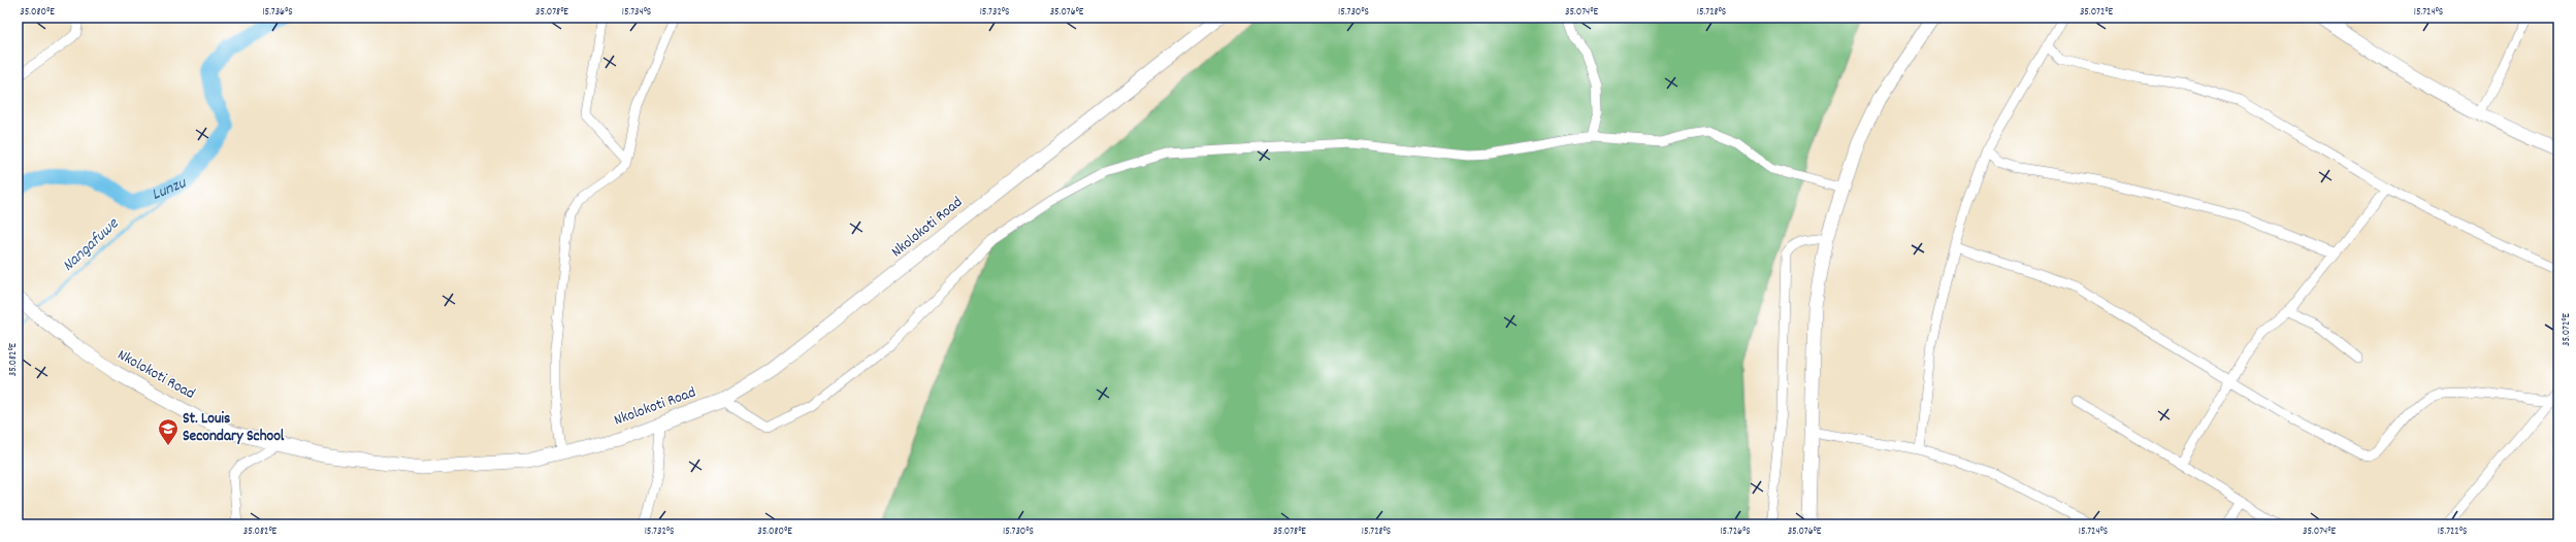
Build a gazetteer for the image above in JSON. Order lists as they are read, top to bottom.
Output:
{
  "streets": {
    "main road": ["Nkolokoti Road"]
  },
  "water": ["Lunzu", "Nangafuwe"],
  "places": {
    "school or university": ["St. Louis Secondary School"]
  },
  "coordinates": [
    "35.080°E",
    "15.736°S",
    "35.078°E",
    "15.734°S",
    "15.732°S",
    "35.076°E",
    "15.730°S",
    "35.074°E",
    "15.728°S",
    "35.072°E",
    "15.724°S",
    "35.082°E",
    "15.726°S",
    "15.722°S"
  ]
}
